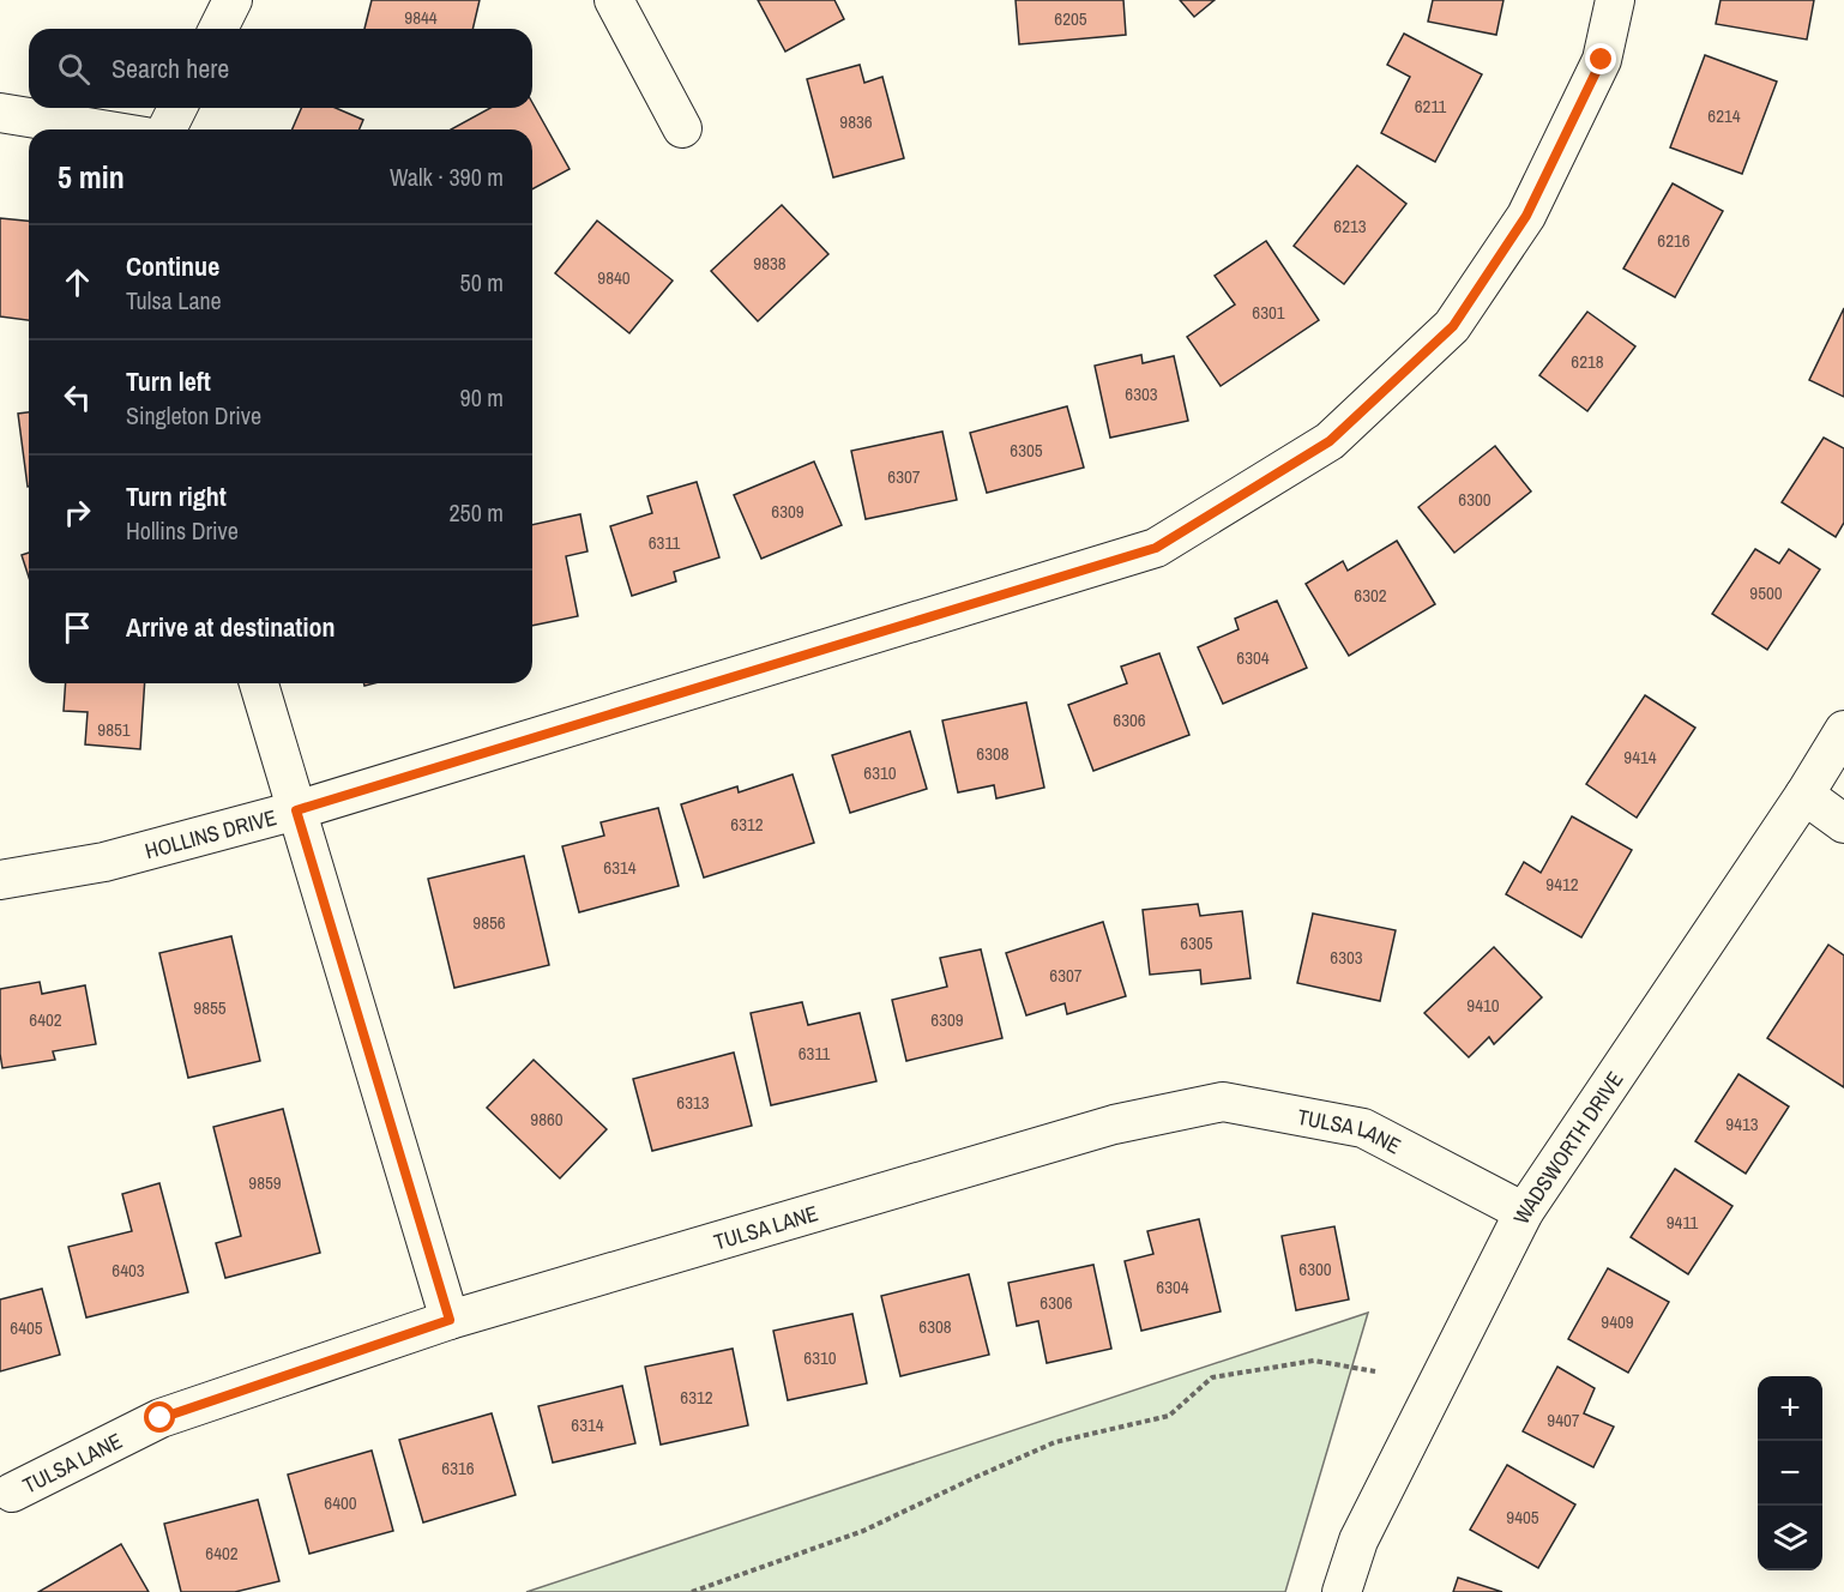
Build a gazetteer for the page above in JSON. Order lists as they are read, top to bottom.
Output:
{
  "streets": {
    "street": ["HOLLINS DRIVE", "TULSA LANE", "WADSWORTH DRIVE"]
  },
  "crossings": [
    ["TULSA LANE", "WADSWORTH DRIVE"]
  ],
  "house_numbers": [
    "9844",
    "6205",
    "6211",
    "6214",
    "9836",
    "6213",
    "6216",
    "9838",
    "9840",
    "6301",
    "6218",
    "6303",
    "6305",
    "6307",
    "6300",
    "6309",
    "6311",
    "9500",
    "6302",
    "6304",
    "6306",
    "9851",
    "6308",
    "9414",
    "6310",
    "6312",
    "6314",
    "9412",
    "9856",
    "6305",
    "6303",
    "6307",
    "9410",
    "9855",
    "6402",
    "6309",
    "6311",
    "6313",
    "9860",
    "9413",
    "9859",
    "9411",
    "6300",
    "6403",
    "6304",
    "6306",
    "9409",
    "6308",
    "6405",
    "6310",
    "6312",
    "9407",
    "6314",
    "6316",
    "6400",
    "9405",
    "6402"
  ],
  "page": {
    "search": "Search here",
    "heading": ["5 min", "Walk · 390 m"],
    "list": [
      ["Continue", "Tulsa Lane", "50 m"],
      ["Turn left", "Singleton Drive", "90 m"],
      ["Turn right", "Hollins Drive", "250 m"],
      "Arrive at destination"
    ],
    "map_buttons": ["+", "−"]
  }
}
